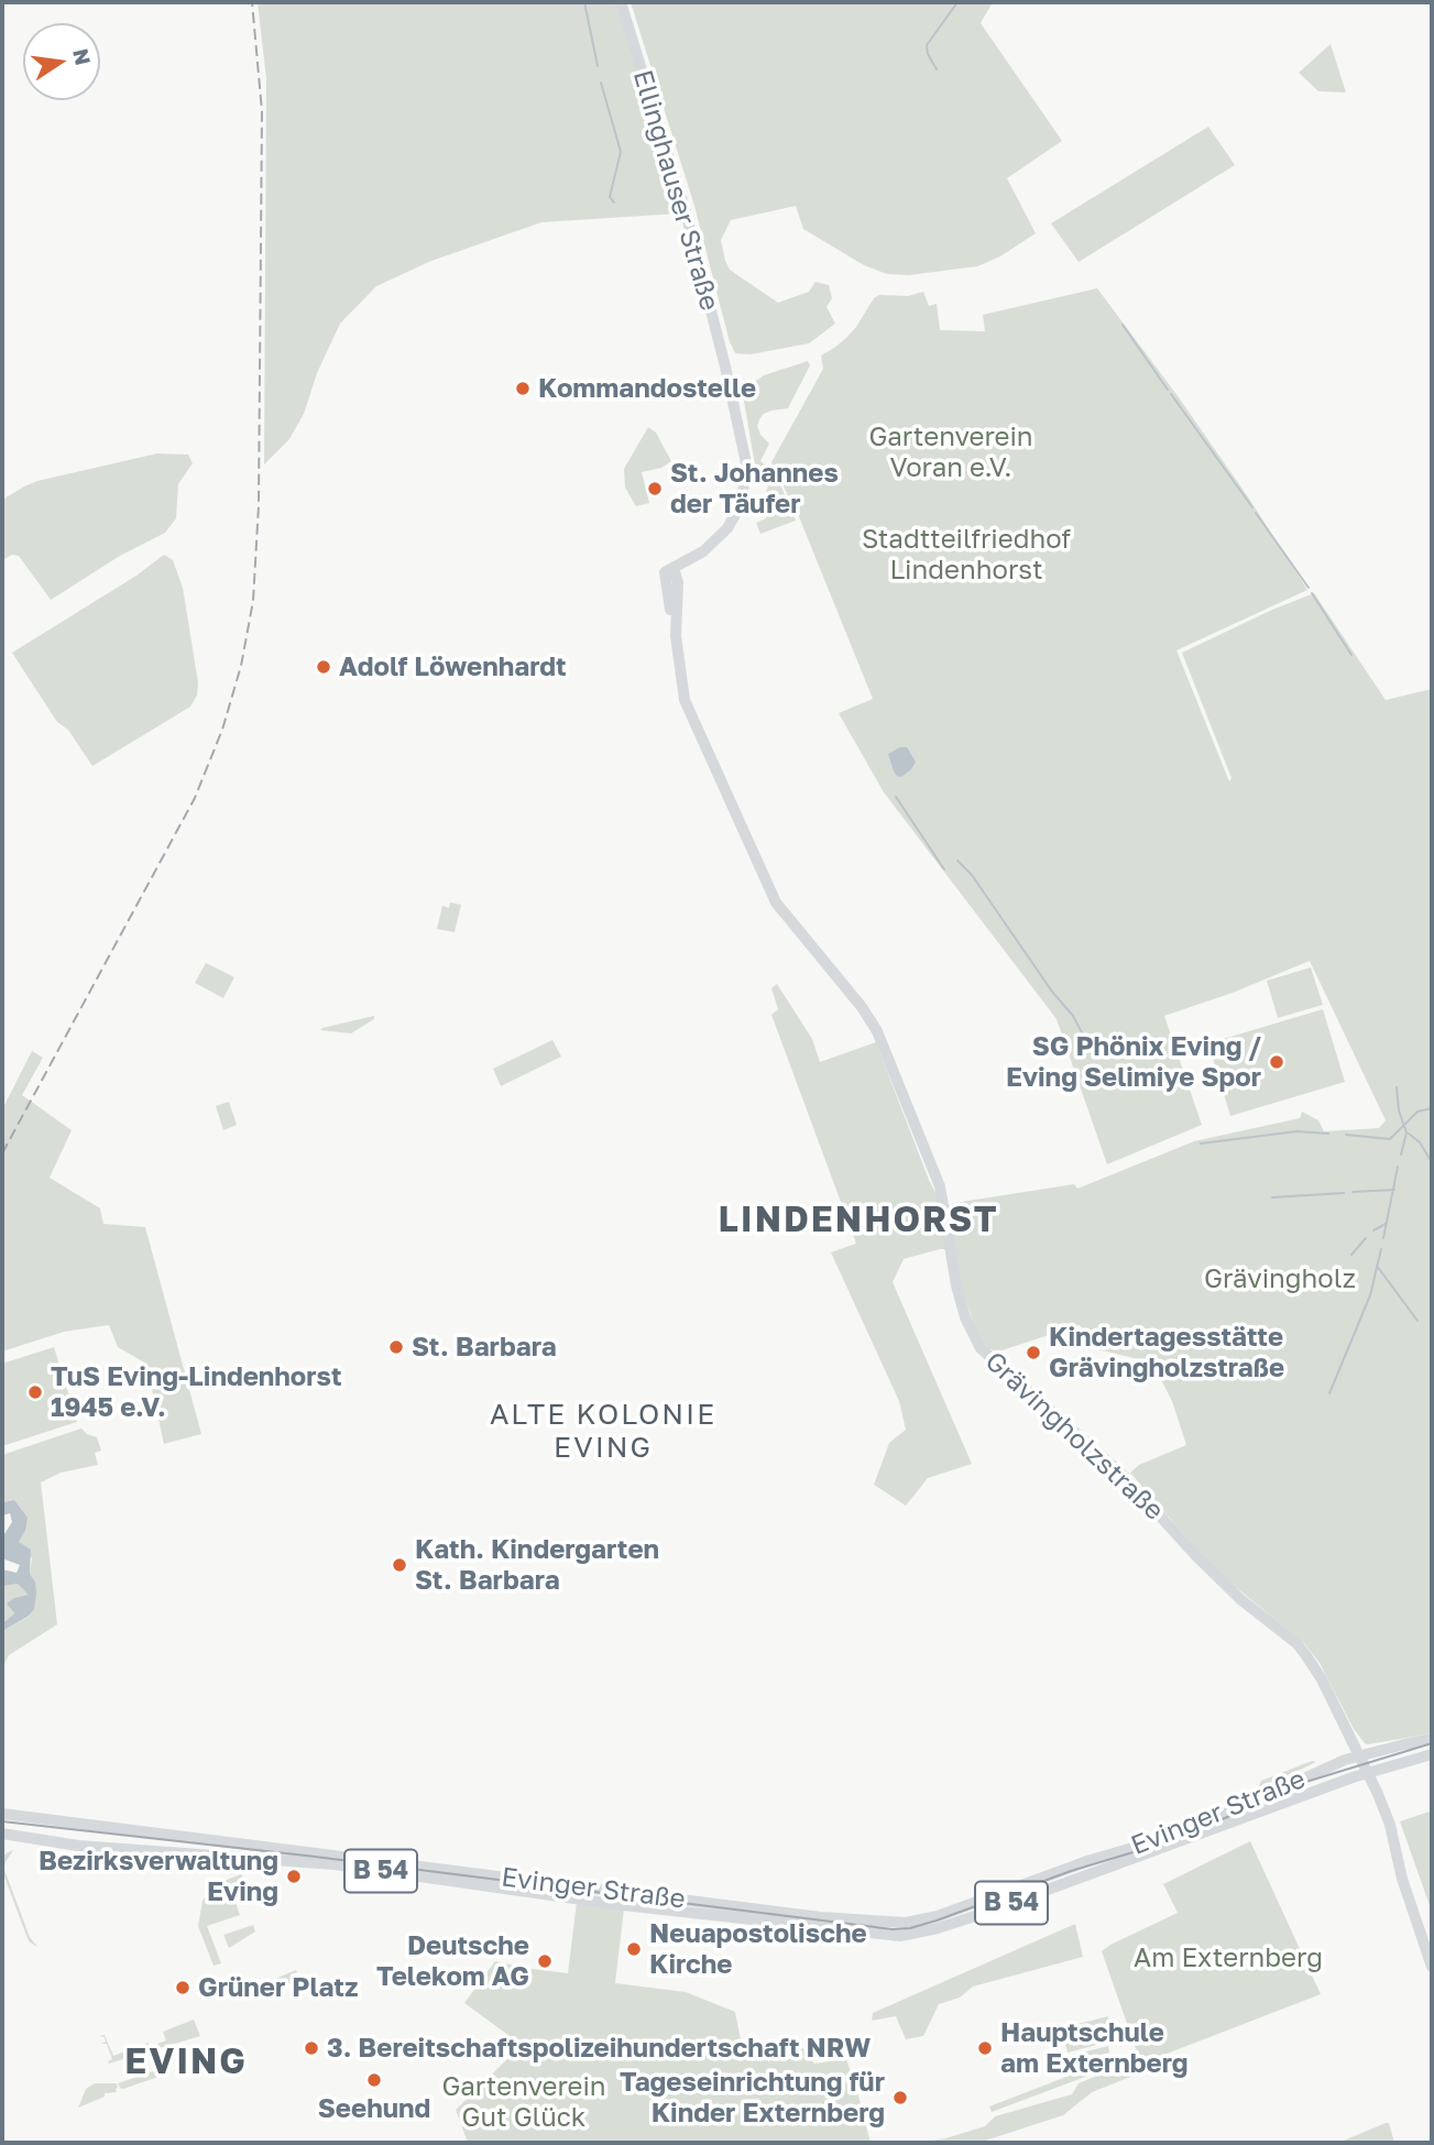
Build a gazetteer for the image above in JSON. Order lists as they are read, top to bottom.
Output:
{
  "streets": {
    "main road": [
      "Ellinghauser Straße",
      "Grävingholzstraße",
      "Evinger Straße",
      "B 54"
    ]
  },
  "crossings": [
    ["Ellinghauser Straße", "Grävingholzstraße"],
    ["Grävingholzstraße", "Evinger Straße"]
  ],
  "districts": ["LINDENHORST", "ALTE KOLONIE EVING", "EVING"],
  "parks": [
    "Gartenverein Voran e.V.",
    "Stadtteilfriedhof Lindenhorst",
    "Grävingholz",
    "Am Externberg",
    "Gartenverein Gut Glück"
  ],
  "places": [
    "Kommandostelle",
    "St. Johannes der Täufer",
    "Adolf Löwenhardt",
    "SG Phönix Eving / Eving Selimiye Spor",
    "St. Barbara",
    "Kindertagesstätte Grävingholzstraße",
    "TuS Eving-Lindenhorst 1945 e.V.",
    "Kath. Kindergarten St. Barbara",
    "Bezirksverwaltung Eving",
    "Neuapostolische Kirche",
    "Deutsche Telekom AG",
    "Grüner Platz",
    "3. Bereitschaftspolizeihundertschaft NRW",
    "Hauptschule am Externberg",
    "Seehund",
    "Tageseinrichtung für Kinder Externberg"
  ],
  "north": "right"
}
